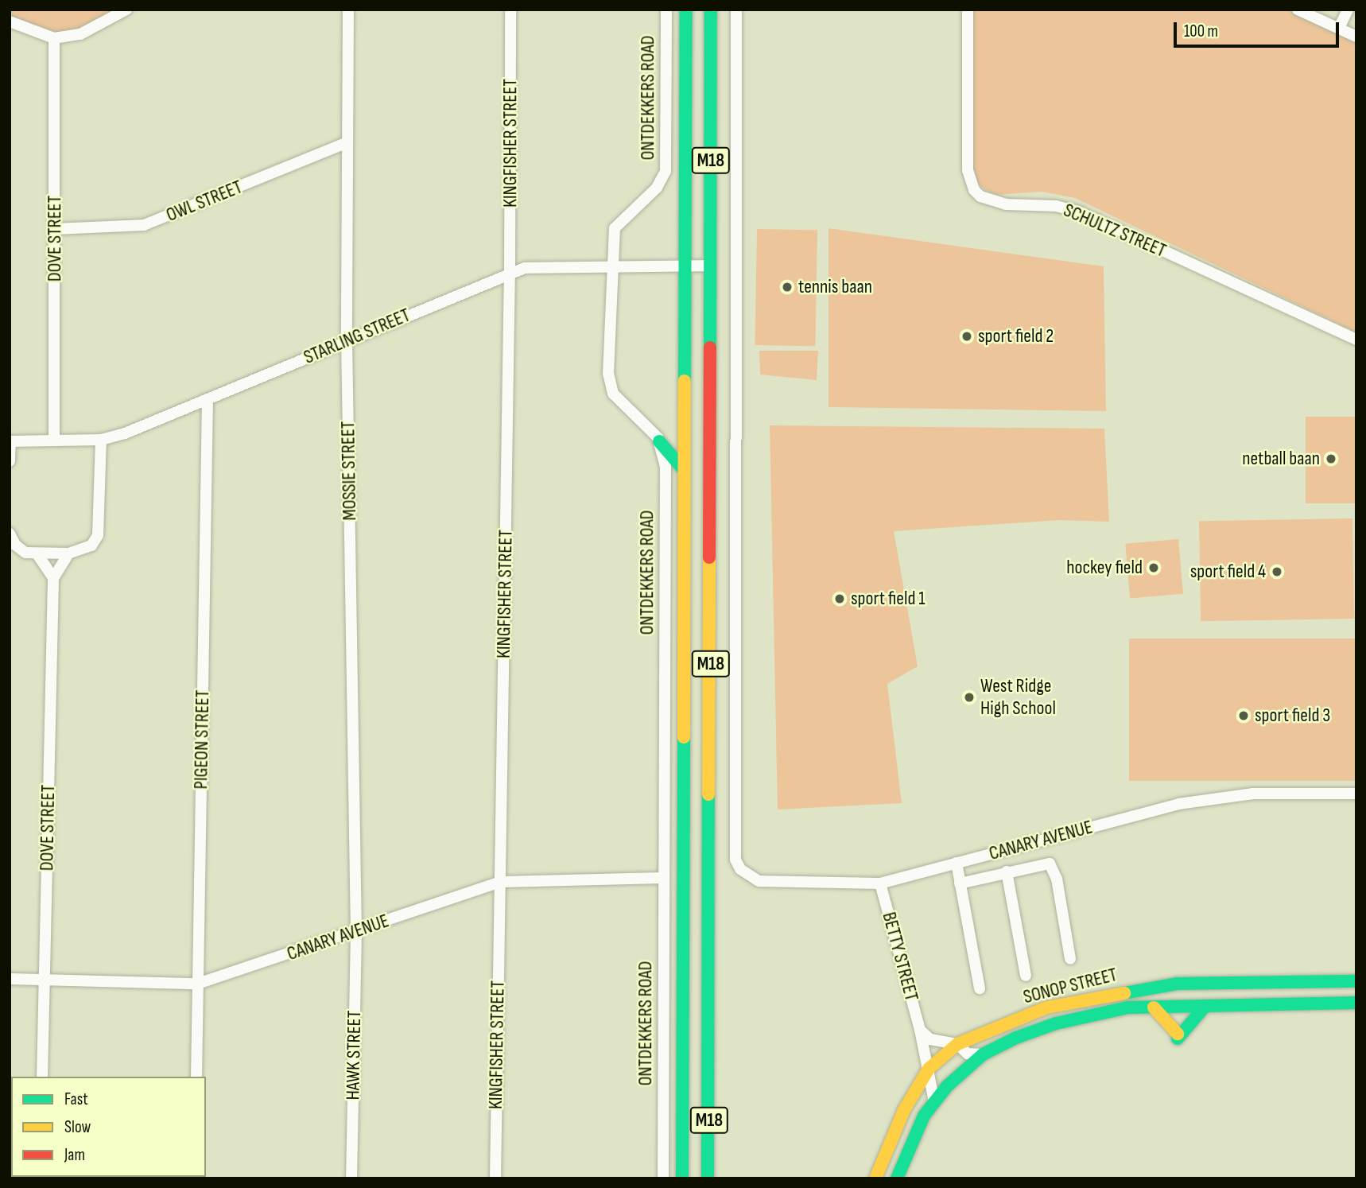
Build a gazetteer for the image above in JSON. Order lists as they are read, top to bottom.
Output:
{
  "streets": {
    "main road": ["ONTDEKKERS ROAD", "M18", "SONOP STREET"],
    "street": [
      "KINGFISHER STREET",
      "OWL STREET",
      "SCHULTZ STREET",
      "DOVE STREET",
      "STARLING STREET",
      "MOSSIE STREET",
      "PIGEON STREET",
      "CANARY AVENUE",
      "BETTY STREET",
      "HAWK STREET"
    ]
  },
  "crossings": [
    ["ONTDEKKERS ROAD", "STARLING STREET"],
    ["ONTDEKKERS ROAD", "CANARY AVENUE"],
    ["KINGFISHER STREET", "STARLING STREET"],
    ["KINGFISHER STREET", "CANARY AVENUE"],
    ["M18", "STARLING STREET"],
    ["OWL STREET", "DOVE STREET"],
    ["OWL STREET", "MOSSIE STREET"],
    ["DOVE STREET", "STARLING STREET"],
    ["DOVE STREET", "CANARY AVENUE"],
    ["STARLING STREET", "MOSSIE STREET"],
    ["STARLING STREET", "PIGEON STREET"],
    ["MOSSIE STREET", "CANARY AVENUE"],
    ["MOSSIE STREET", "HAWK STREET"],
    ["PIGEON STREET", "CANARY AVENUE"],
    ["CANARY AVENUE", "BETTY STREET"],
    ["CANARY AVENUE", "HAWK STREET"],
    ["BETTY STREET", "SONOP STREET"]
  ],
  "places": [
    "tennis baan",
    "sport field 2",
    "netball baan",
    "hockey field",
    "sport field 4",
    "sport field 1",
    "West Ridge High School",
    "sport field 3"
  ],
  "legend": ["Fast", "Slow", "Jam"],
  "scale_bar": "100 m"
}
